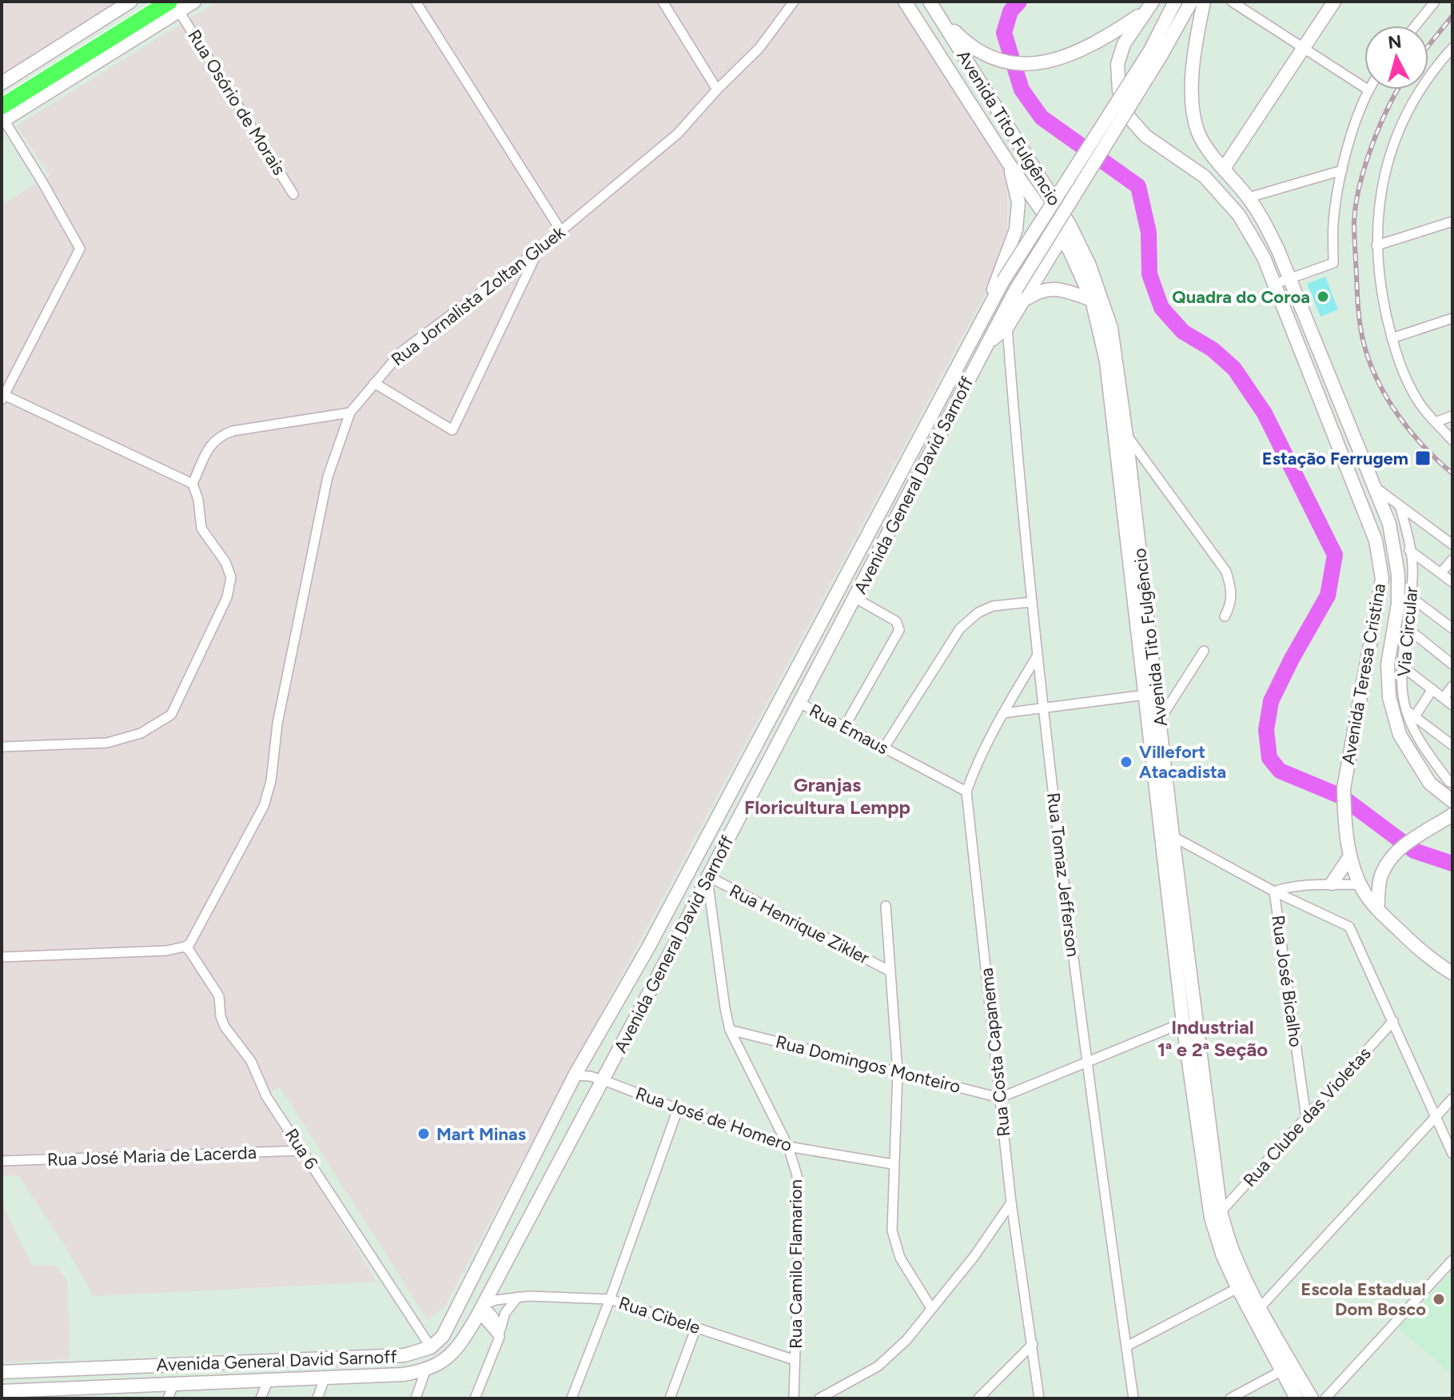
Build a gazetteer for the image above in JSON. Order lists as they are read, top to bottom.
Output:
{
  "streets": {
    "main road": ["Avenida Tito Fulgêncio", "Avenida General David Sarnoff", "Avenida Teresa Cristina"],
    "street": [
      "Rua Osório de Morais",
      "Rua Jornalista Zoltan Gluek",
      "Via Circular",
      "Rua Emaus",
      "Rua Tomaz Jefferson",
      "Rua Henrique Zikler",
      "Rua José Bicalho",
      "Rua Costa Capanema",
      "Rua Domingos Monteiro",
      "Rua Clube das Violetas",
      "Rua José de Homero",
      "Rua 6",
      "Rua José Maria de Lacerda",
      "Rua Camilo Flamarion",
      "Rua Cibele"
    ]
  },
  "crossings": [
    ["Avenida Tito Fulgêncio", "Rua Clube das Violetas"],
    ["Rua Jornalista Zoltan Gluek", "Rua 6"],
    ["Avenida General David Sarnoff", "Rua Emaus"],
    ["Avenida General David Sarnoff", "Rua Tomaz Jefferson"],
    ["Avenida General David Sarnoff", "Rua Henrique Zikler"],
    ["Avenida General David Sarnoff", "Rua José de Homero"],
    ["Avenida General David Sarnoff", "Rua 6"],
    ["Avenida General David Sarnoff", "Rua Camilo Flamarion"],
    ["Avenida General David Sarnoff", "Rua Cibele"],
    ["Avenida Teresa Cristina", "Rua José Bicalho"],
    ["Rua Emaus", "Rua Costa Capanema"],
    ["Rua Tomaz Jefferson", "Rua Costa Capanema"],
    ["Rua Henrique Zikler", "Rua Camilo Flamarion"],
    ["Rua José Bicalho", "Rua Clube das Violetas"],
    ["Rua Costa Capanema", "Rua Domingos Monteiro"],
    ["Rua Domingos Monteiro", "Rua Camilo Flamarion"],
    ["Rua José de Homero", "Rua Camilo Flamarion"],
    ["Rua 6", "Rua José Maria de Lacerda"],
    ["Rua Camilo Flamarion", "Rua Cibele"]
  ],
  "districts": ["Granjas Floricultura Lempp", "Industrial 1ª e 2ª Seção"],
  "places": {
    "other": [
      "Quadra do Coroa",
      "Villefort Atacadista",
      "Mart Minas",
      "Escola Estadual Dom Bosco"
    ],
    "transit": ["Estação Ferrugem"]
  },
  "north": "top"
}
